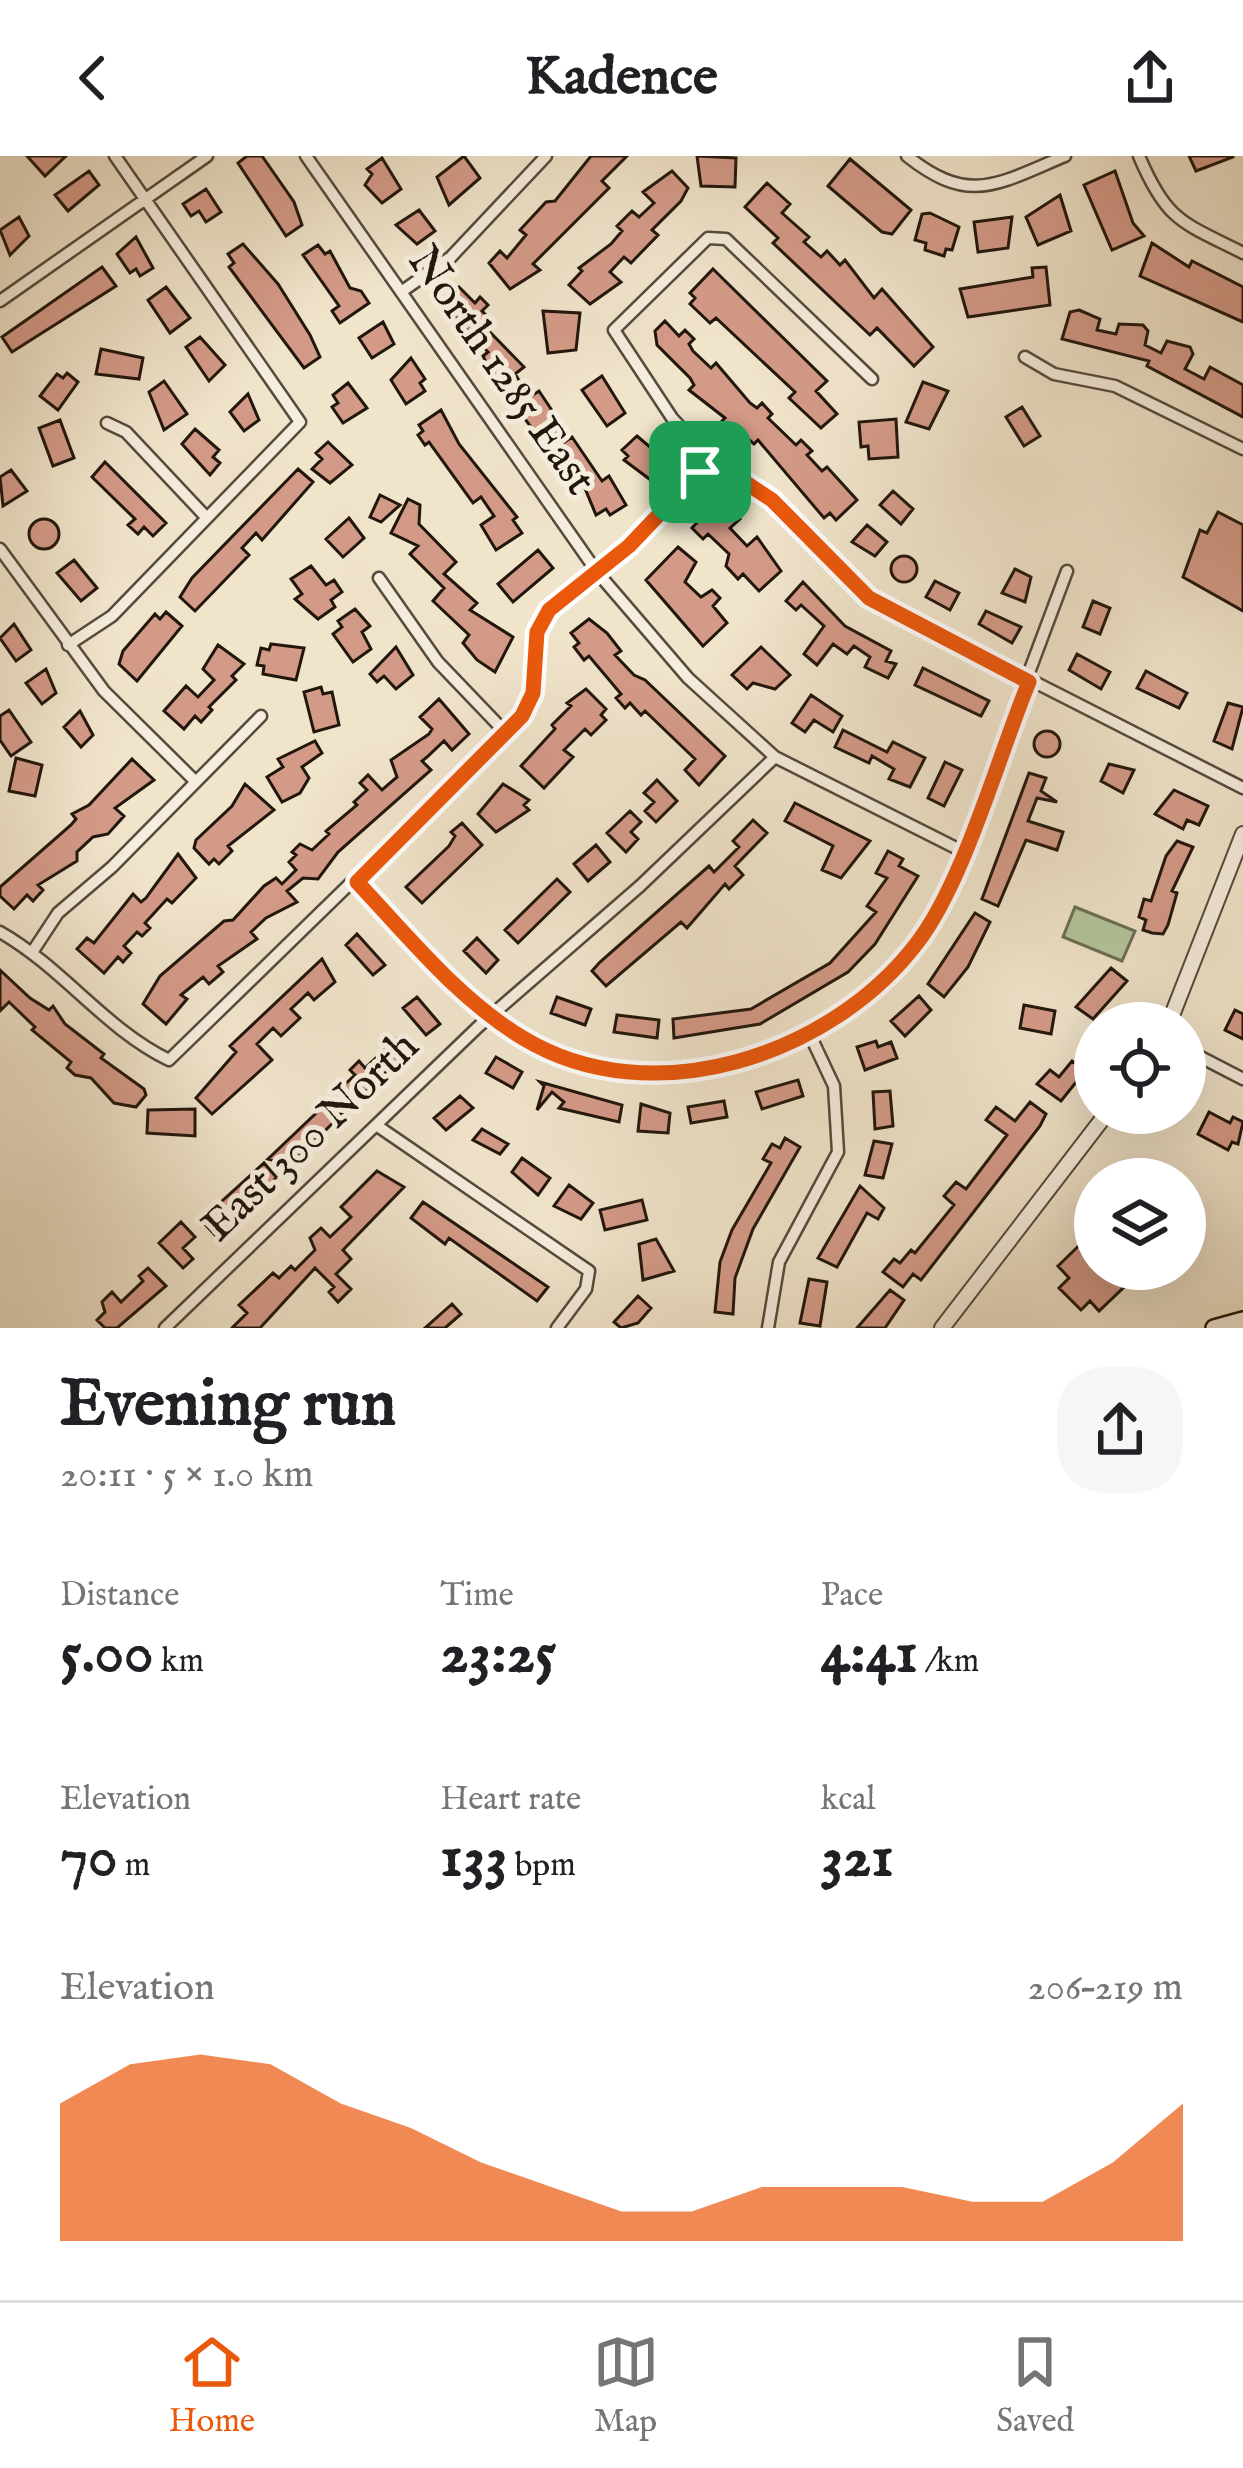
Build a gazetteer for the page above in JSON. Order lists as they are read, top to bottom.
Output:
{
  "streets": {
    "street": ["North 1285 East", "East 300 North"]
  },
  "crossings": [
    ["North 1285 East", "East 300 North"]
  ],
  "page": {
    "header": "Kadence",
    "heading": ["Evening run", "20:11 · 5 × 1.0 km"],
    "stats": [
      ["Distance", "5.00 km"],
      ["Time", "23:25"],
      ["Pace", "4:41 /km"],
      ["Elevation", "70 m"],
      ["Heart rate", "133 bpm"],
      ["kcal", "321"]
    ],
    "chart": ["Elevation", "206–219 m"],
    "tabs": ["Home", "Map", "Saved"]
  }
}
